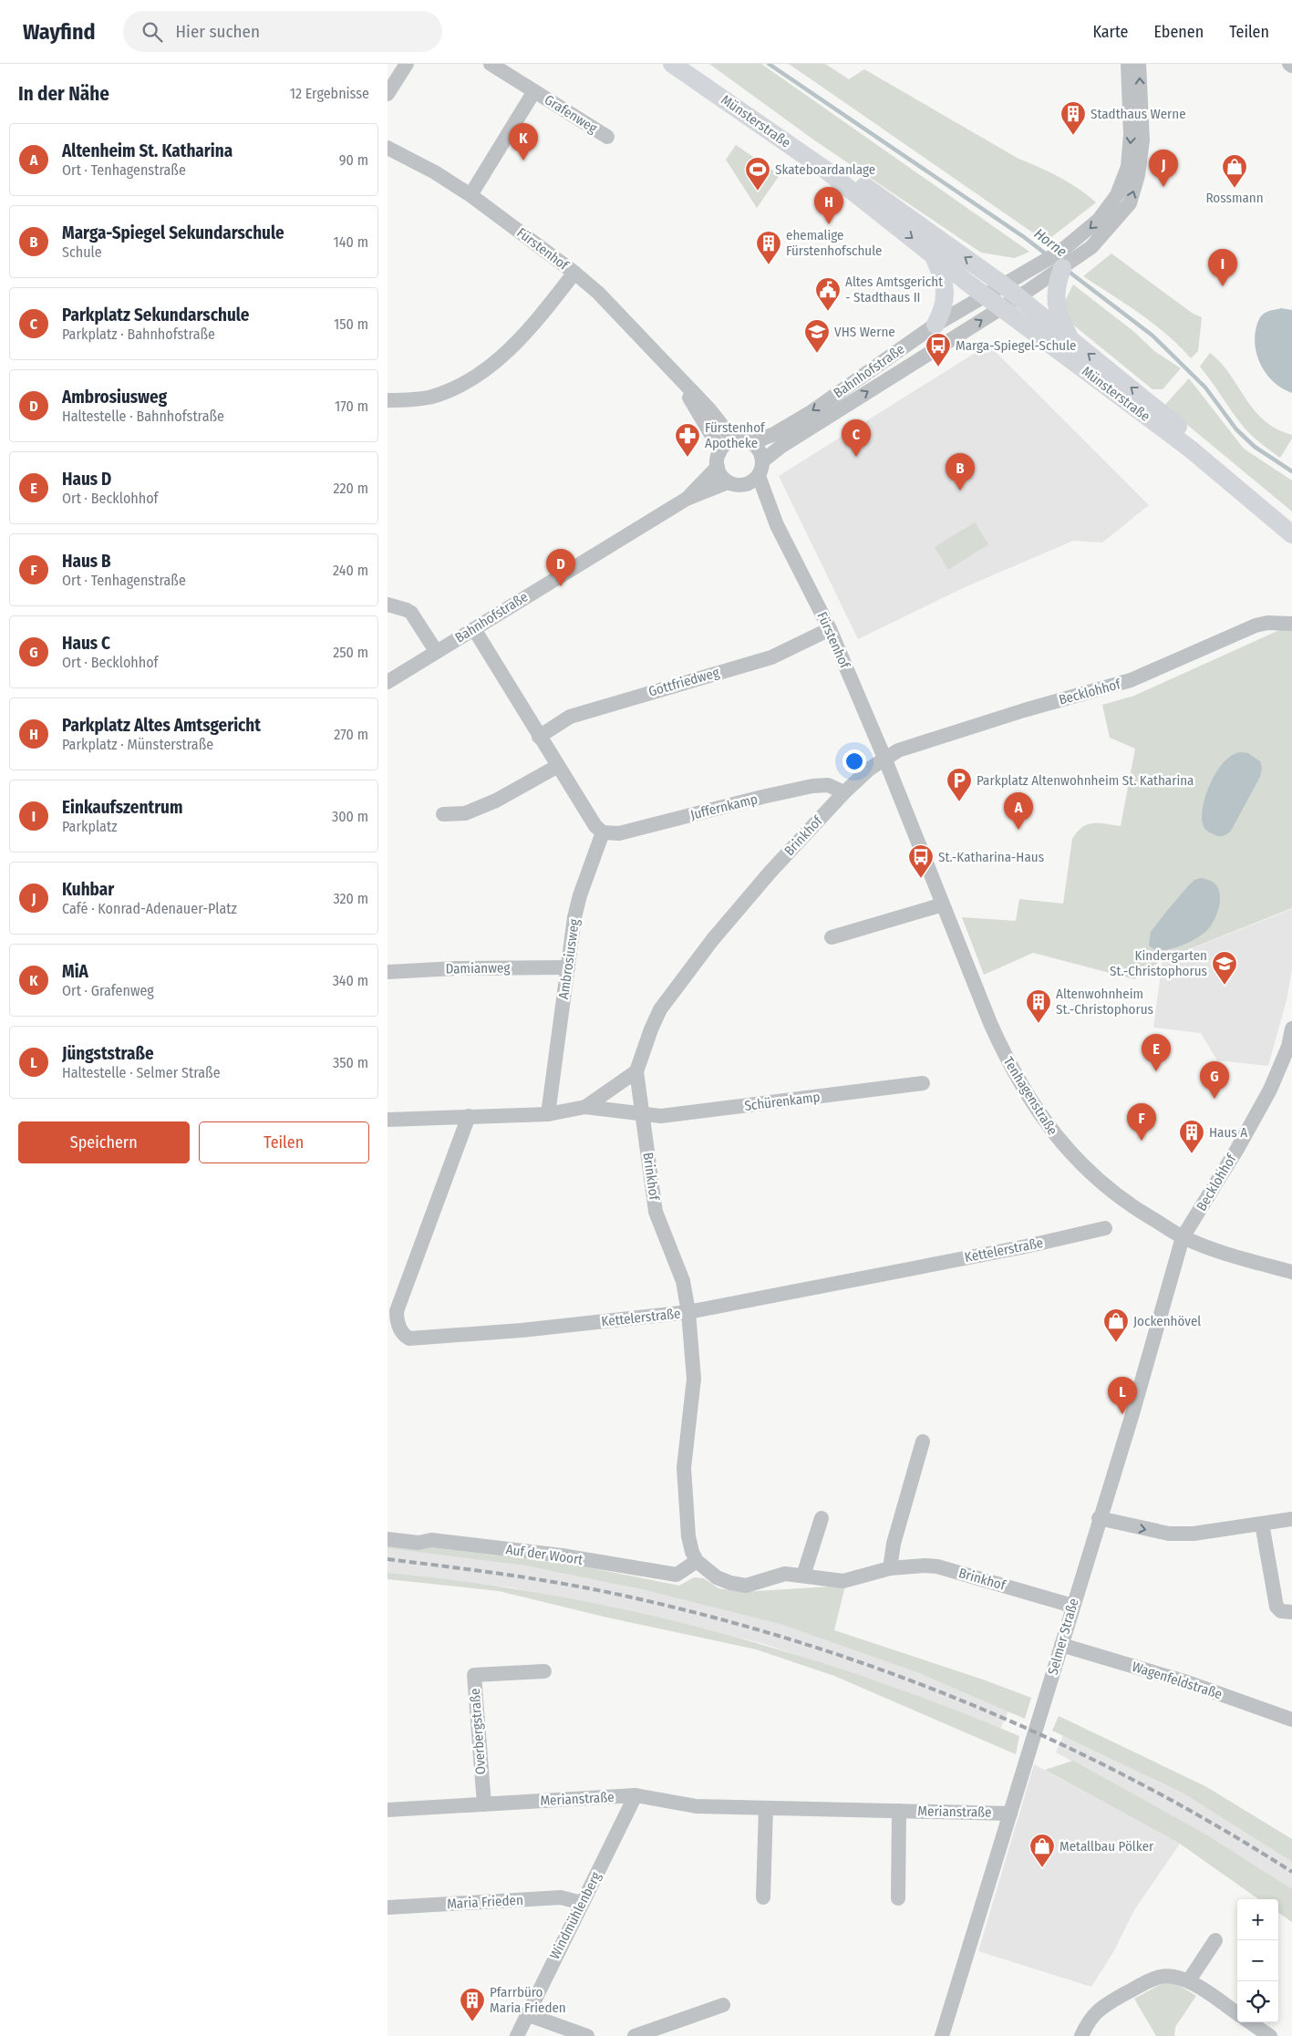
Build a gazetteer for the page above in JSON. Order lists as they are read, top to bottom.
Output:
{
  "streets": {
    "main road": ["Münsterstraße"],
    "street": [
      "Grafenweg",
      "Fürstenhof",
      "Bahnhofstraße",
      "Gottfriedweg",
      "Becklohhof",
      "Juffernkamp",
      "Brinkhof",
      "Ambrosiusweg",
      "Damianweg",
      "Tenhagenstraße",
      "Schürenkamp",
      "Kettelerstraße",
      "Auf der Woort",
      "Selmer Straße",
      "Wagenfeldstraße",
      "Overbergstraße",
      "Merianstraße",
      "Maria Frieden",
      "Windmühlenberg"
    ]
  },
  "crossings": [
    ["Grafenweg", "Fürstenhof"],
    ["Münsterstraße", "Bahnhofstraße"],
    ["Fürstenhof", "Bahnhofstraße"],
    ["Fürstenhof", "Gottfriedweg"],
    ["Fürstenhof", "Becklohhof"],
    ["Fürstenhof", "Brinkhof"],
    ["Fürstenhof", "Tenhagenstraße"],
    ["Becklohhof", "Brinkhof"],
    ["Becklohhof", "Tenhagenstraße"],
    ["Becklohhof", "Selmer Straße"],
    ["Juffernkamp", "Brinkhof"],
    ["Juffernkamp", "Ambrosiusweg"],
    ["Brinkhof", "Tenhagenstraße"],
    ["Brinkhof", "Schürenkamp"],
    ["Brinkhof", "Kettelerstraße"],
    ["Brinkhof", "Auf der Woort"],
    ["Brinkhof", "Selmer Straße"],
    ["Ambrosiusweg", "Damianweg"],
    ["Tenhagenstraße", "Selmer Straße"],
    ["Selmer Straße", "Wagenfeldstraße"],
    ["Selmer Straße", "Merianstraße"],
    ["Overbergstraße", "Merianstraße"],
    ["Merianstraße", "Windmühlenberg"],
    ["Maria Frieden", "Windmühlenberg"]
  ],
  "water": ["Horne"],
  "places": {
    "building": [
      "Stadthaus Werne",
      "ehemalige Fürstenhofschule",
      "Altenwohnheim St.-Christophorus",
      "Haus A",
      "Pfarrbüro Maria Frieden"
    ],
    "shop": ["Rossmann", "Jockenhövel", "Metallbau Pölker"],
    "sports": ["Skateboardanlage"],
    "public building": ["Altes Amtsgericht - Stadthaus II"],
    "school or university": ["VHS Werne", "Kindergarten St.-Christophorus"],
    "bus stop": ["Marga-Spiegel-Schule", "St.-Katharina-Haus"],
    "pharmacy": ["Fürstenhof Apotheke"],
    "parking": ["Parkplatz Altenwohnheim St. Katharina"]
  },
  "page": {
    "header": "Wayfind",
    "search": "Hier suchen",
    "nav": ["Karte", "Ebenen", "Teilen"],
    "heading": ["In der Nähe", "12 Ergebnisse"],
    "list": [
      {
        "mark": "A",
        "name": "Altenheim St. Katharina",
        "note": "Ort · Tenhagenstraße",
        "value": "90 m"
      },
      {
        "mark": "B",
        "name": "Marga-Spiegel Sekundarschule",
        "note": "Schule",
        "value": "140 m"
      },
      {
        "mark": "C",
        "name": "Parkplatz Sekundarschule",
        "note": "Parkplatz · Bahnhofstraße",
        "value": "150 m"
      },
      {
        "mark": "D",
        "name": "Ambrosiusweg",
        "note": "Haltestelle · Bahnhofstraße",
        "value": "170 m"
      },
      {
        "mark": "E",
        "name": "Haus D",
        "note": "Ort · Becklohhof",
        "value": "220 m"
      },
      {
        "mark": "F",
        "name": "Haus B",
        "note": "Ort · Tenhagenstraße",
        "value": "240 m"
      },
      {
        "mark": "G",
        "name": "Haus C",
        "note": "Ort · Becklohhof",
        "value": "250 m"
      },
      {
        "mark": "H",
        "name": "Parkplatz Altes Amtsgericht",
        "note": "Parkplatz · Münsterstraße",
        "value": "270 m"
      },
      {
        "mark": "I",
        "name": "Einkaufszentrum",
        "note": "Parkplatz",
        "value": "300 m"
      },
      {
        "mark": "J",
        "name": "Kuhbar",
        "note": "Café · Konrad-Adenauer-Platz",
        "value": "320 m"
      },
      {
        "mark": "K",
        "name": "MiA",
        "note": "Ort · Grafenweg",
        "value": "340 m"
      },
      {
        "mark": "L",
        "name": "Jüngststraße",
        "note": "Haltestelle · Selmer Straße",
        "value": "350 m"
      }
    ],
    "pins": [
      "K",
      "J",
      "H",
      "I",
      "C",
      "B",
      "D",
      "A",
      "E",
      "G",
      "F",
      "L"
    ],
    "buttons": ["Speichern", "Teilen"],
    "map_buttons": ["+", "−"]
  }
}
